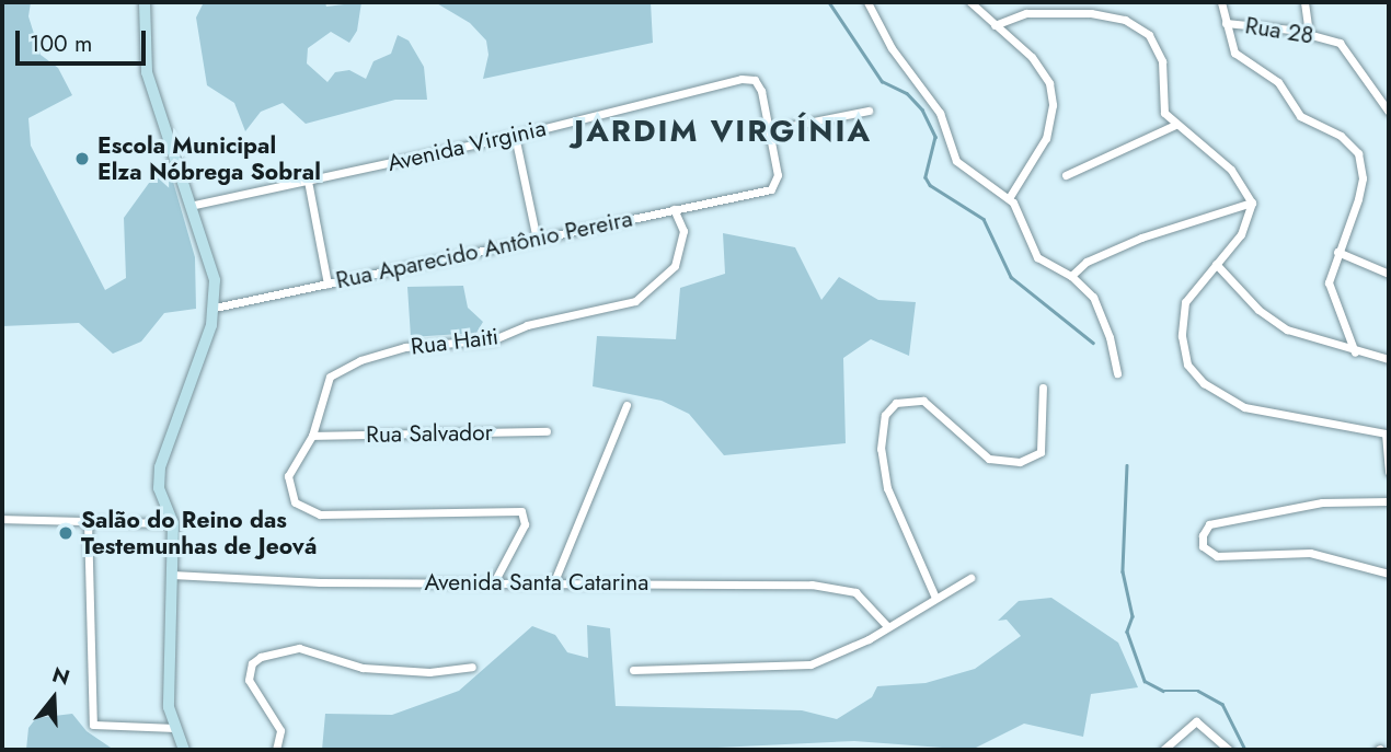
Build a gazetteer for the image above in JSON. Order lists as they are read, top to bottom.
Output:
{
  "streets": {
    "street": [
      "Rua 28",
      "Avenida Virginia",
      "Rua Aparecido Antônio Pereira",
      "Rua Haiti",
      "Rua Salvador",
      "Avenida Santa Catarina"
    ]
  },
  "crossings": [
    ["Avenida Virginia", "Rua Aparecido Antônio Pereira"],
    ["Rua Aparecido Antônio Pereira", "Rua Haiti"],
    ["Rua Haiti", "Rua Salvador"],
    ["Rua Haiti", "Avenida Santa Catarina"]
  ],
  "districts": ["JARDIM VIRGÍNIA"],
  "places": ["Escola Municipal Elza Nóbrega Sobral", "Salão do Reino das Testemunhas de Jeová"],
  "scale_bar": "100 m",
  "north": "top"
}
